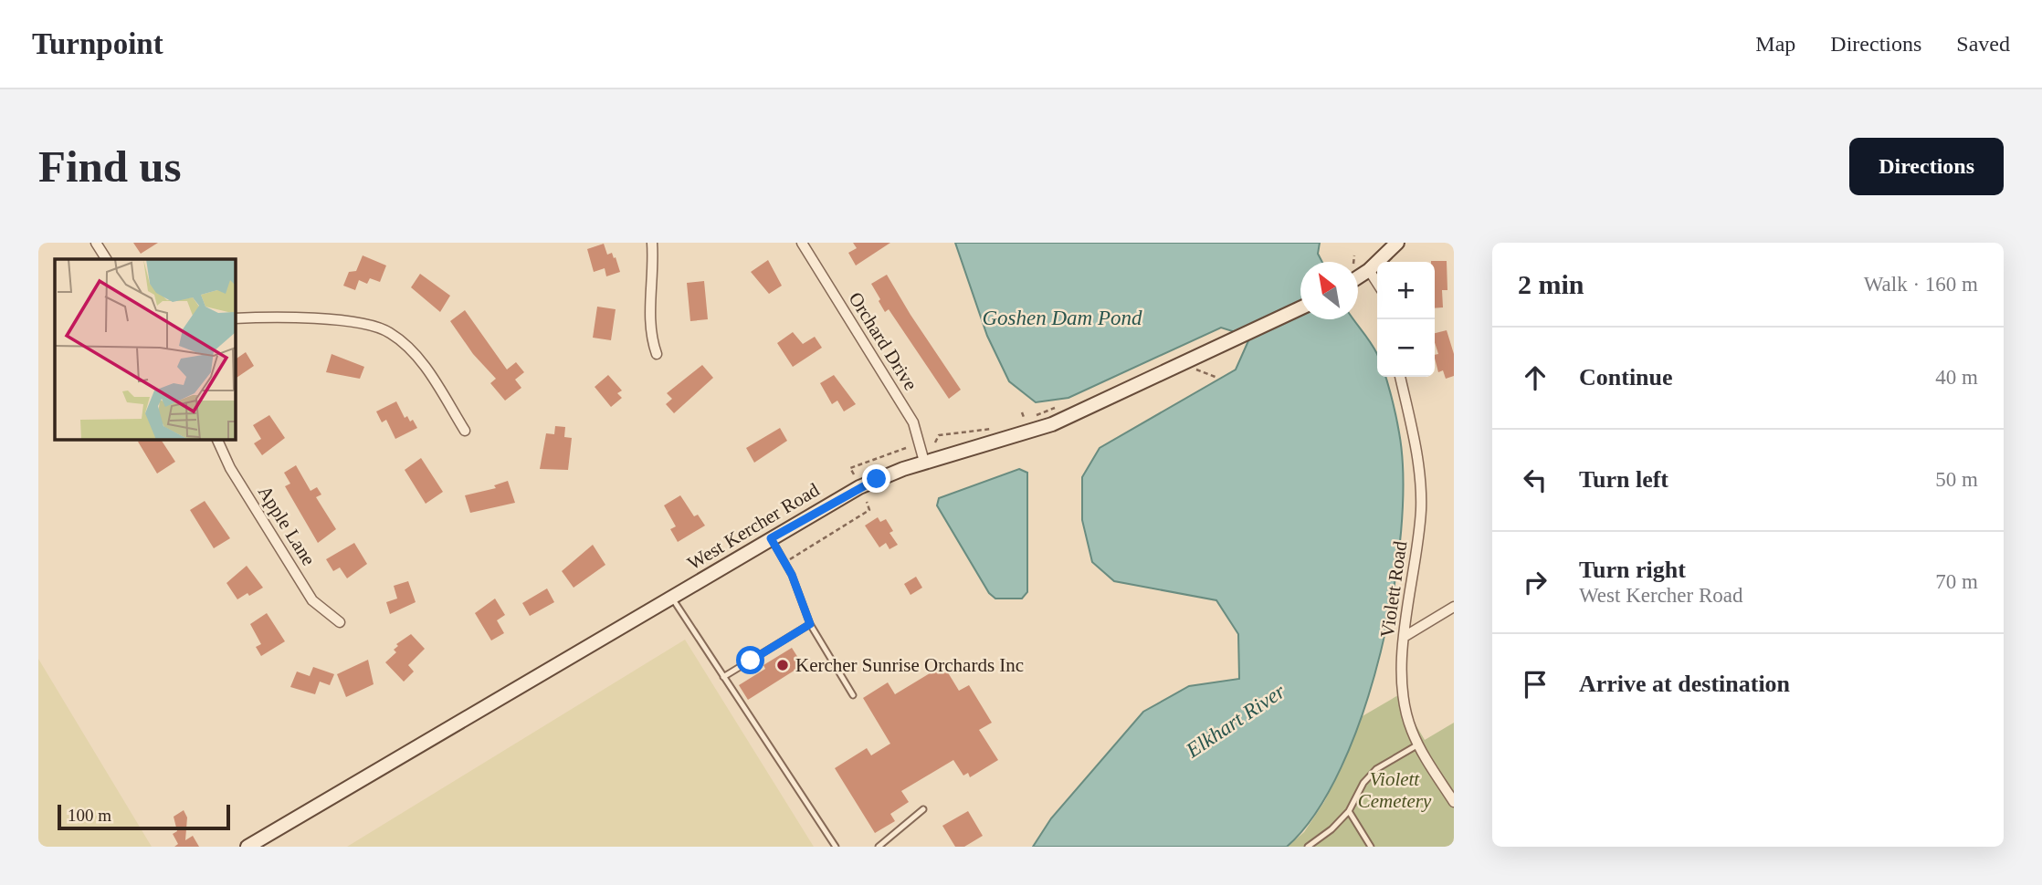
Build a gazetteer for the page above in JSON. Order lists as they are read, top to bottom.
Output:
{
  "streets": {
    "main road": ["West Kercher Road"],
    "street": ["Orchard Drive", "Apple Lane", "Violett Road"]
  },
  "crossings": [
    ["Orchard Drive", "West Kercher Road"]
  ],
  "water": ["Goshen Dam Pond", "Elkhart River"],
  "parks": ["Violett Cemetery"],
  "places": ["Kercher Sunrise Orchards Inc"],
  "scale_bar": "100 m",
  "north": "top left",
  "page": {
    "header": "Turnpoint",
    "nav": ["Map", "Directions", "Saved"],
    "buttons": "Directions",
    "title": "Find us",
    "heading": ["2 min", "Walk · 160 m"],
    "map_buttons": ["+", "−"],
    "list": [
      ["Continue", "40 m"],
      ["Turn left", "50 m"],
      ["Turn right", "West Kercher Road", "70 m"],
      "Arrive at destination"
    ],
    "scale": "100 m"
  }
}
